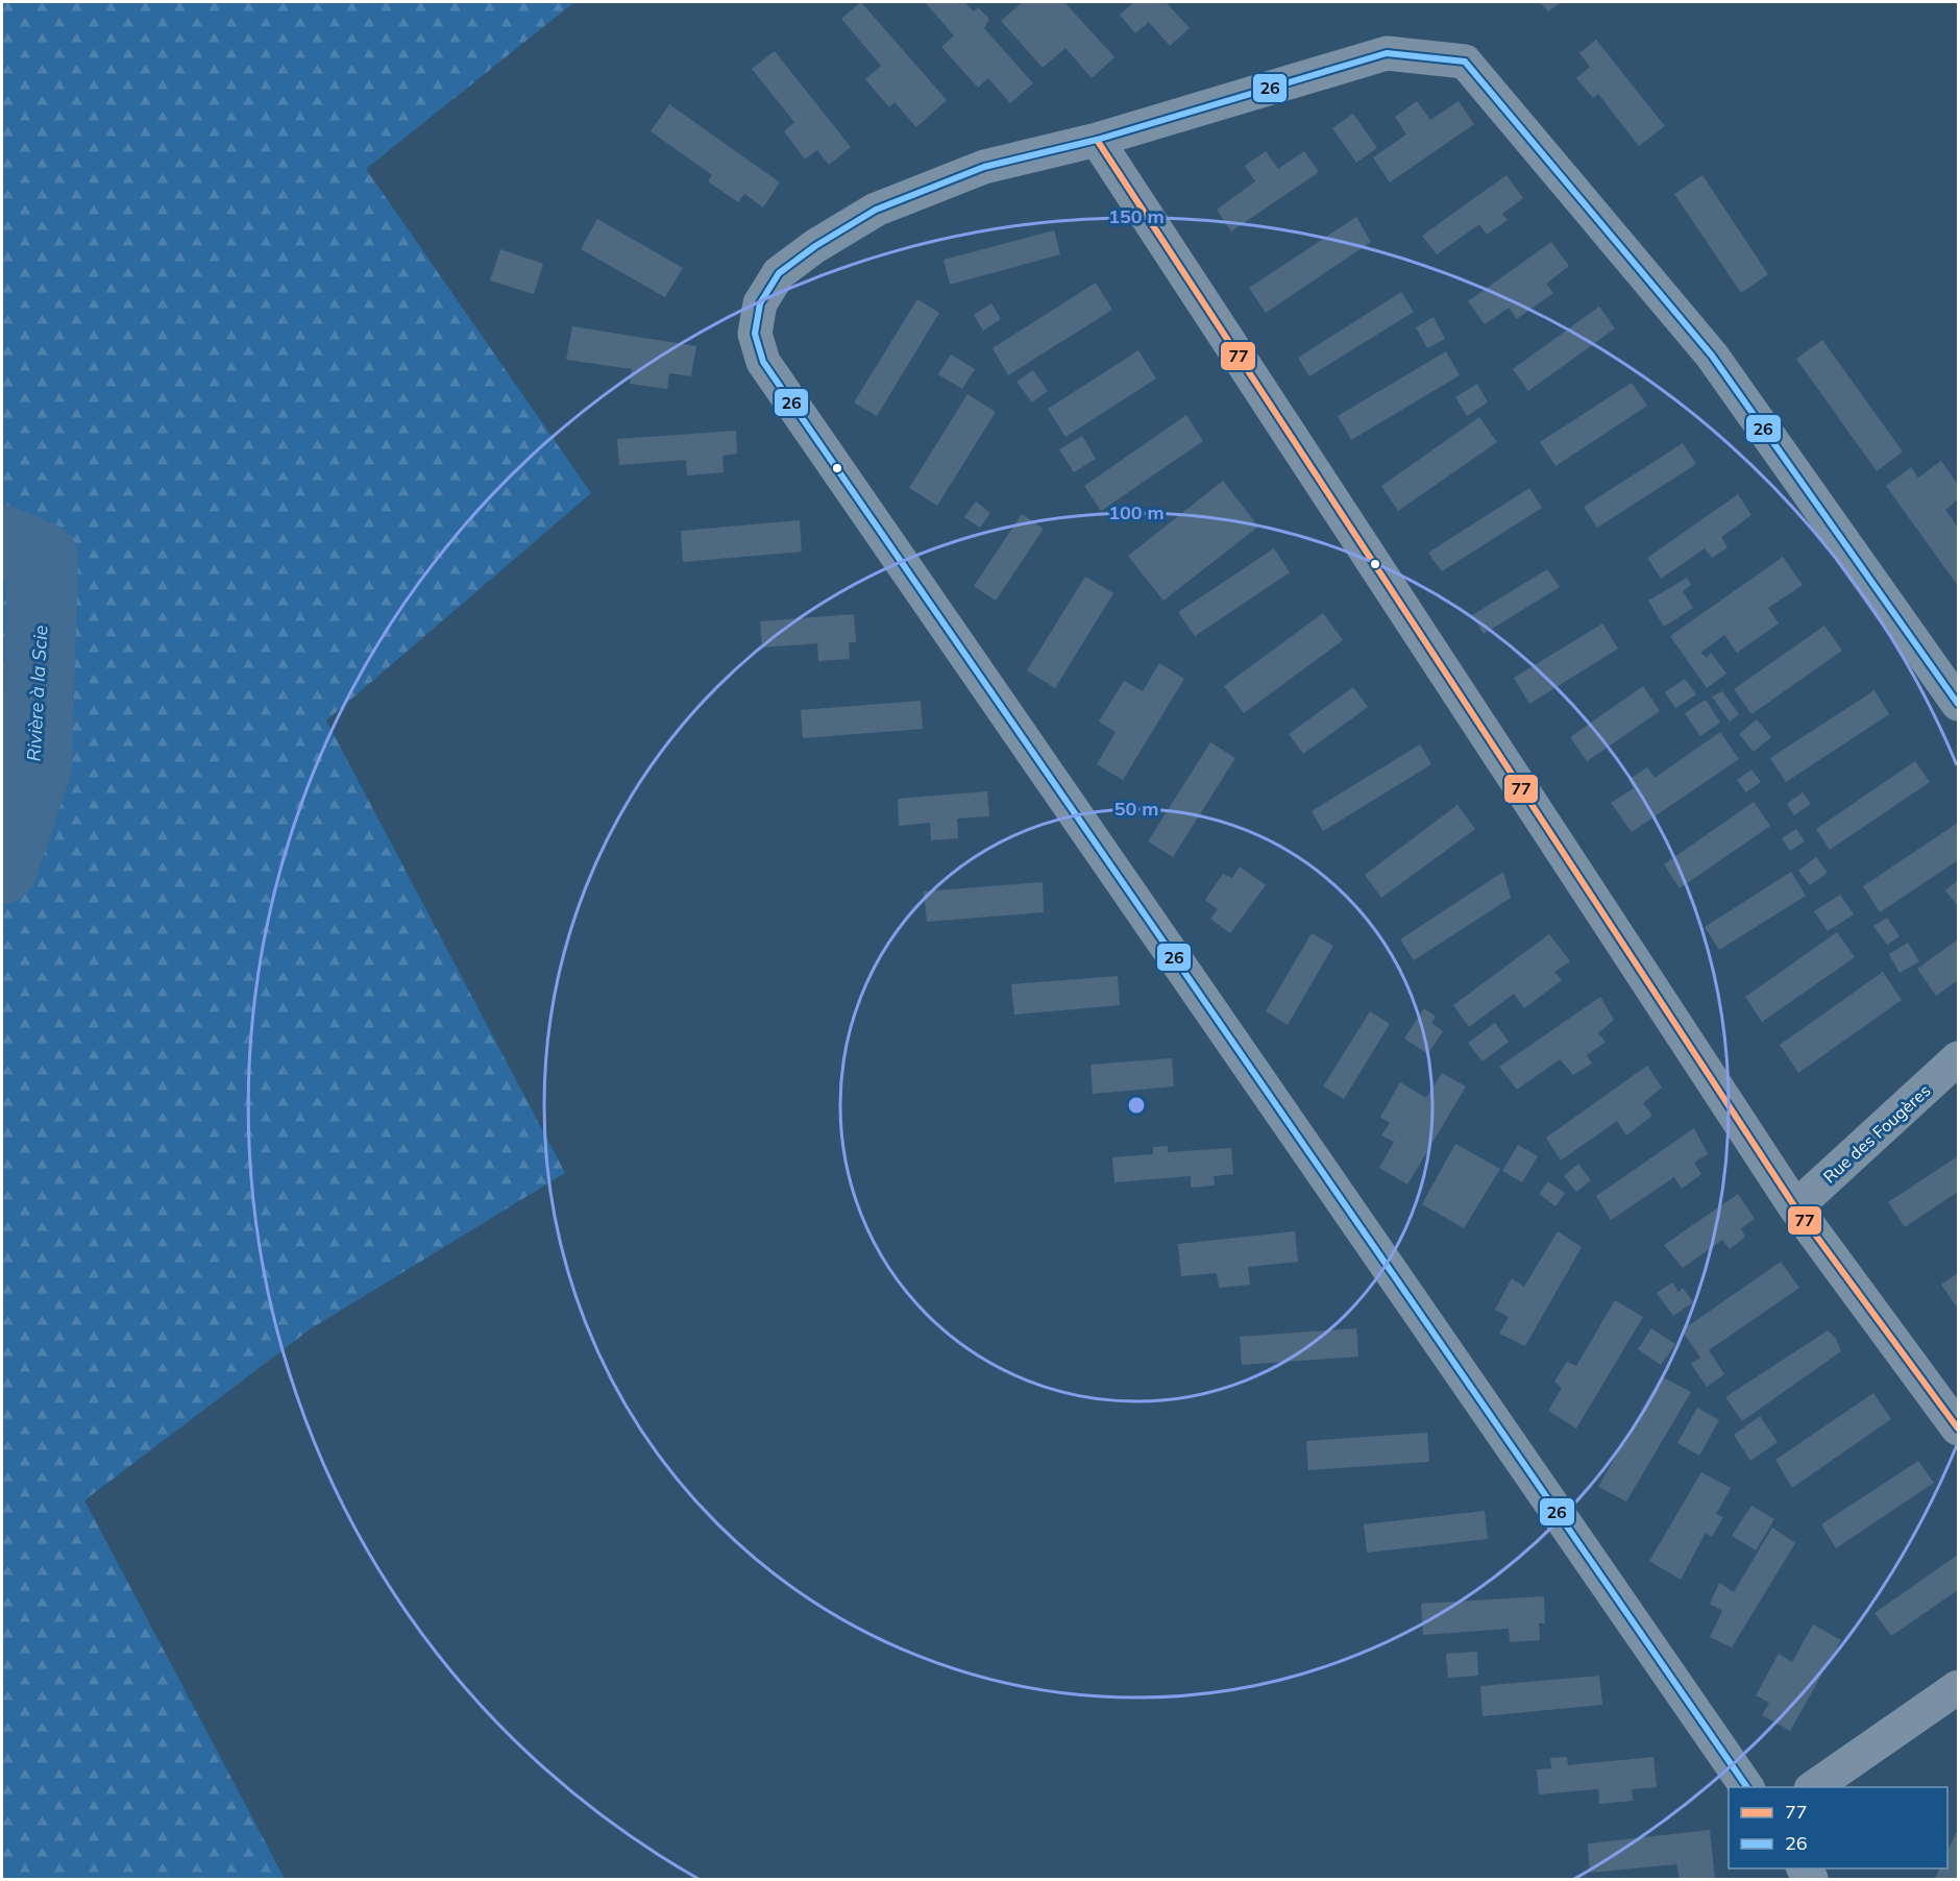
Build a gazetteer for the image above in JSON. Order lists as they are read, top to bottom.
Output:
{
  "streets": {
    "street": ["Rue des Fougères"]
  },
  "water": ["Rivière à la Scie"],
  "lines": ["transit line 26", "transit line 77"],
  "legend": ["77", "26"],
  "rings": ["150 m", "100 m", "50 m"]
}
